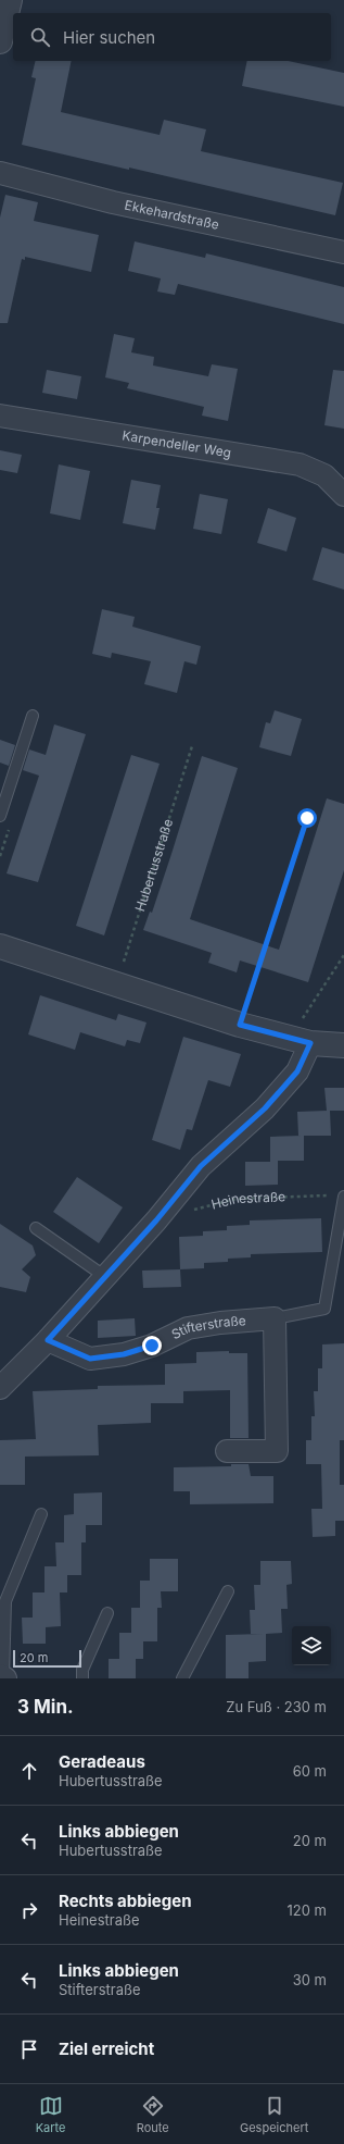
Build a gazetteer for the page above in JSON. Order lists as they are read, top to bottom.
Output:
{
  "streets": {
    "street": ["Ekkehardstraße", "Karpendeller Weg", "Stifterstraße"],
    "path": ["Hubertusstraße", "Heinestraße"]
  },
  "crossings": [
    ["Heinestraße", "Stifterstraße"]
  ],
  "scale_bar": "20 m",
  "page": {
    "search": "Hier suchen",
    "scale": "20 m",
    "heading": ["3 Min.", "Zu Fuß · 230 m"],
    "list": [
      ["Geradeaus", "Hubertusstraße", "60 m"],
      ["Links abbiegen", "Hubertusstraße", "20 m"],
      ["Rechts abbiegen", "Heinestraße", "120 m"],
      ["Links abbiegen", "Stifterstraße", "30 m"],
      "Ziel erreicht"
    ],
    "nav": ["Karte", "Route", "Gespeichert"]
  }
}
